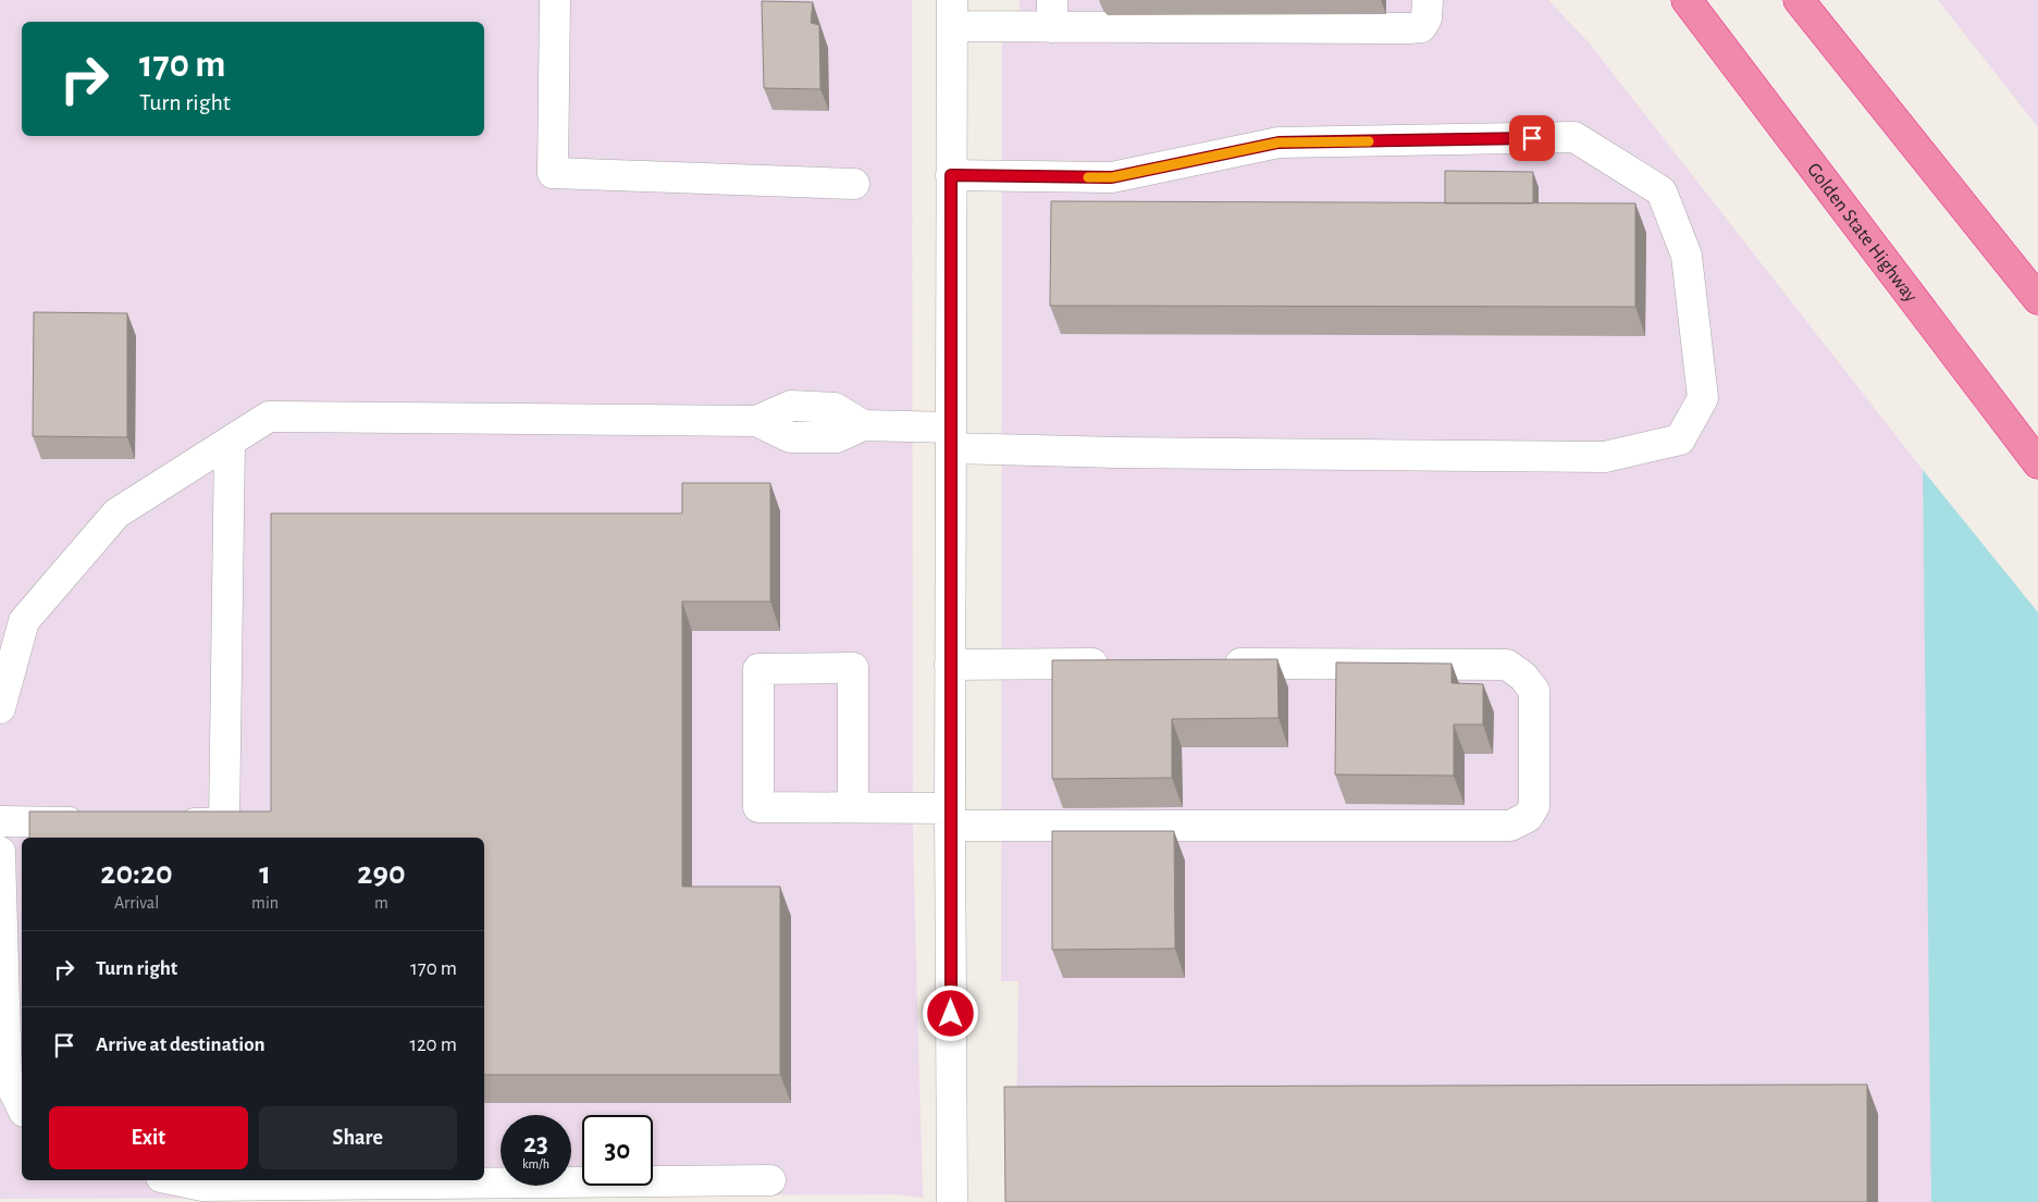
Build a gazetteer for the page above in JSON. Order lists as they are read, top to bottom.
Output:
{
  "streets": {
    "highway": ["Golden State Highway"]
  },
  "page": {
    "turn": ["170 m", "Turn right"],
    "eta": [
      "20:20",
      "Arrival",
      "1",
      "min",
      "290",
      "m"
    ],
    "list": [
      {
        "name": "Turn right",
        "value": "170 m"
      },
      {
        "name": "Arrive at destination",
        "value": "120 m"
      }
    ],
    "buttons": ["Exit", "Share"],
    "speed": "23 km/h",
    "limit": "30"
  }
}
